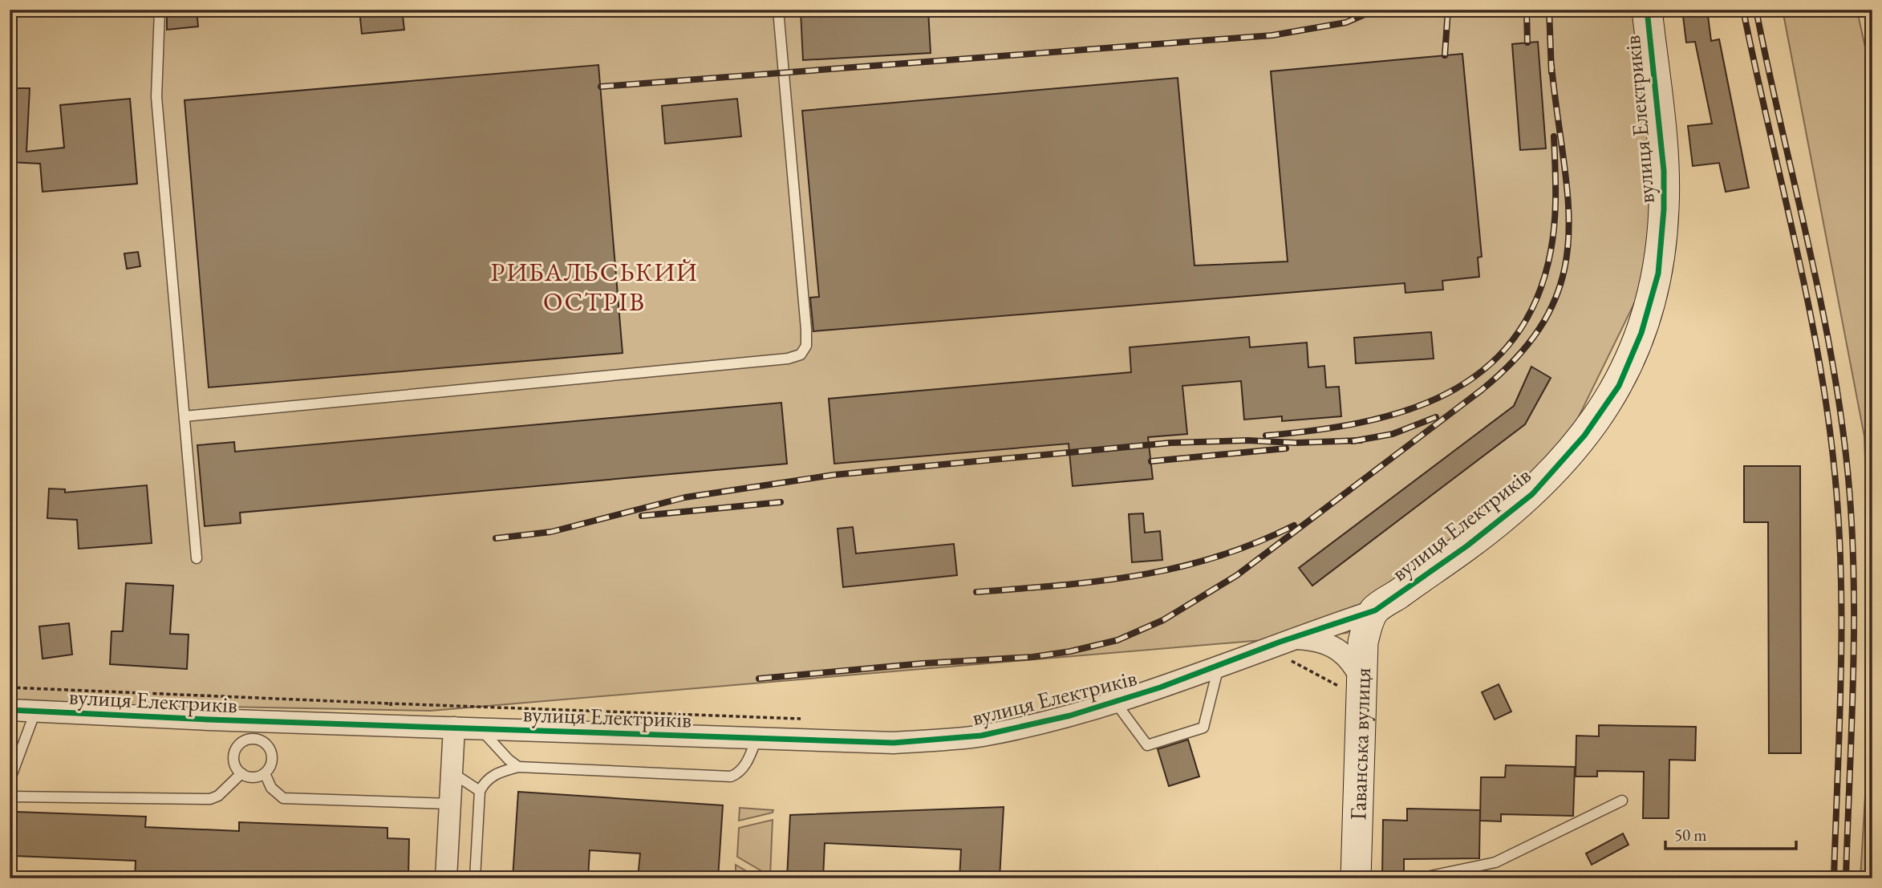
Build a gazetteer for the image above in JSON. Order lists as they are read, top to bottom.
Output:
{
  "streets": {
    "street": ["вулиця Електриків", "Гаванська вулиця"]
  },
  "crossings": [
    ["вулиця Електриків", "Гаванська вулиця"]
  ],
  "districts": ["РИБАЛЬСЬКИЙ ОСТРІВ"],
  "scale_bar": "50 m"
}
